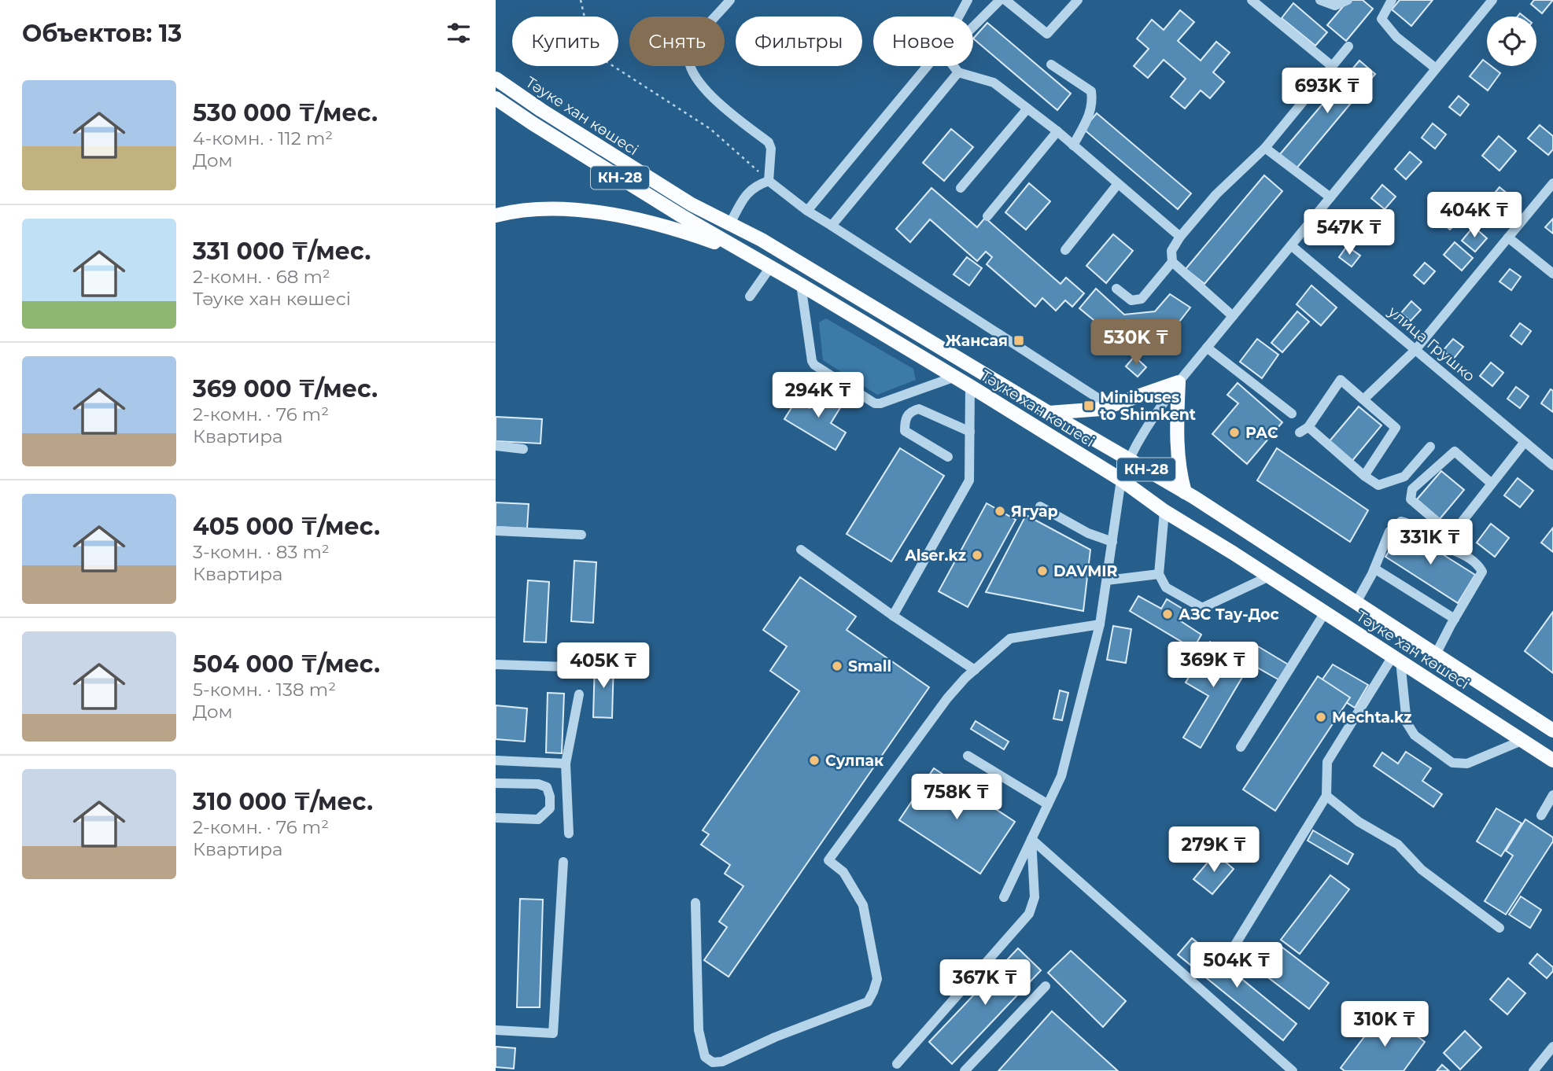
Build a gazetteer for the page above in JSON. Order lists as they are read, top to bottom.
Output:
{
  "streets": {
    "main road": ["Тәуке хан көшесі", "КН-28"],
    "street": ["улица Грушко"]
  },
  "places": {
    "transit": ["Жансая", "Minibuses to Shimkent"],
    "other": [
      "РАС",
      "Ягуар",
      "Alser.kz",
      "DAVMIR",
      "АЗС Тау-Дос",
      "Small",
      "Mechta.kz",
      "Сулпак"
    ]
  },
  "page": {
    "heading": "Объектов: 13",
    "chip": [
      "Купить",
      "Снять",
      "Фильтры",
      "Новое"
    ],
    "list": [
      {
        "name": "530 000 ₸/мес.",
        "note": "4-комн. · 112 m² · Дом"
      },
      {
        "name": "331 000 ₸/мес.",
        "note": "2-комн. · 68 m² · Тәуке хан көшесі"
      },
      {
        "name": "369 000 ₸/мес.",
        "note": "2-комн. · 76 m² · Квартира"
      },
      {
        "name": "405 000 ₸/мес.",
        "note": "3-комн. · 83 m² · Квартира"
      },
      {
        "name": "504 000 ₸/мес.",
        "note": "5-комн. · 138 m² · Дом"
      },
      {
        "name": "310 000 ₸/мес.",
        "note": "2-комн. · 76 m² · Квартира"
      }
    ],
    "price": [
      "693K ₸",
      "404K ₸",
      "547K ₸",
      "530K ₸",
      "294K ₸",
      "331K ₸",
      "369K ₸",
      "405K ₸",
      "758K ₸",
      "279K ₸",
      "504K ₸",
      "367K ₸",
      "310K ₸"
    ]
  }
}
